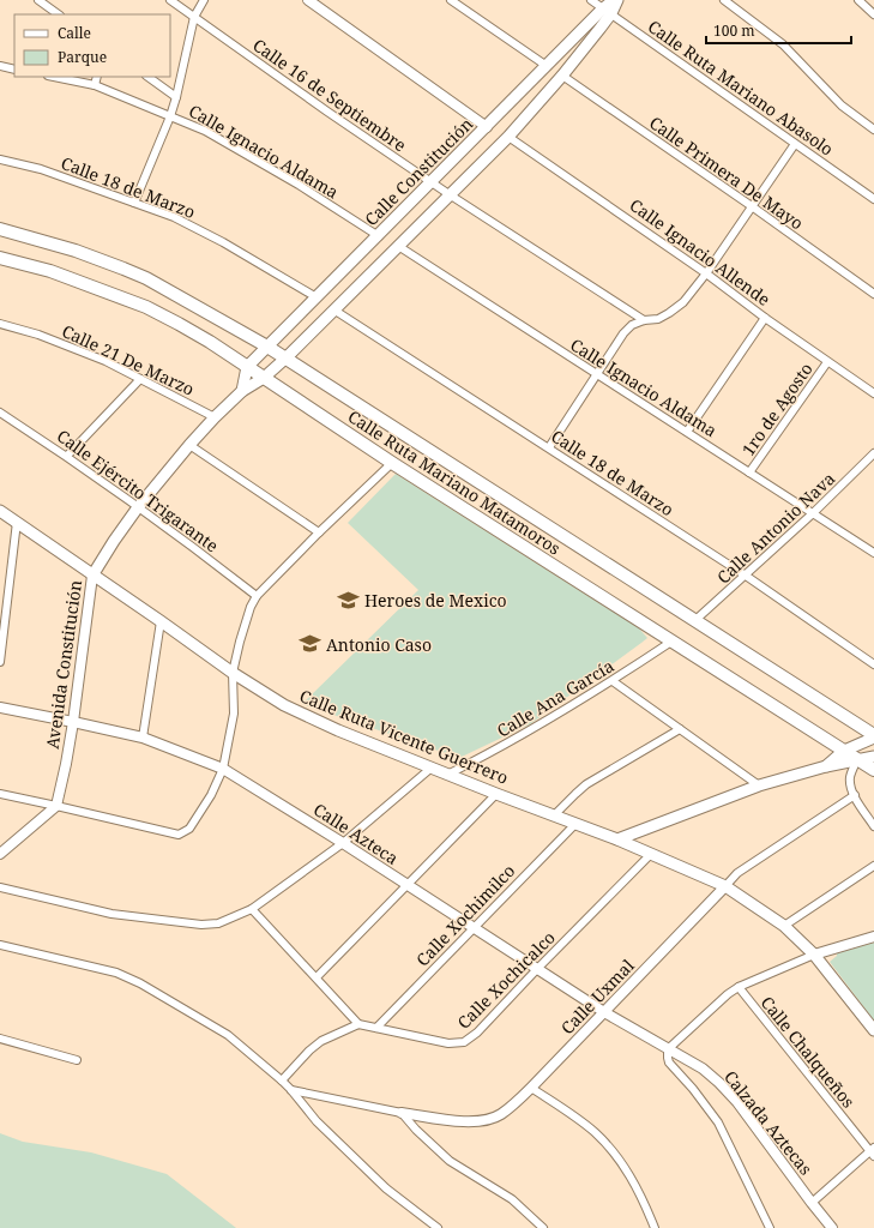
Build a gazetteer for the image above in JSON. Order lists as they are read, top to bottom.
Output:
{
  "streets": {
    "main road": [
      "Calle Constitución",
      "Calle Ruta Mariano Matamoros",
      "Avenida Constitución",
      "Calle Ruta Vicente Guerrero"
    ],
    "street": [
      "Calle Ruta Mariano Abasolo",
      "Calle 16 de Septiembre",
      "Calle Ignacio Aldama",
      "Calle Primera De Mayo",
      "Calle 18 de Marzo",
      "Calle Ignacio Allende",
      "Calle 21 De Marzo",
      "1ro de Agosto",
      "Calle Ejército Trigarante",
      "Calle Antonio Nava",
      "Calle Ana García",
      "Calle Azteca",
      "Calle Xochimilco",
      "Calle Xochicalco",
      "Calle Uxmal",
      "Calle Chalqueños",
      "Calzada Aztecas"
    ]
  },
  "crossings": [
    ["Calle Ruta Mariano Abasolo", "Calle Constitución"],
    ["Calle 16 de Septiembre", "Calle Constitución"],
    ["Calle Ignacio Aldama", "Calle Constitución"],
    ["Calle Ignacio Aldama", "1ro de Agosto"],
    ["Calle Ignacio Aldama", "Calle Antonio Nava"],
    ["Calle Constitución", "Calle Primera De Mayo"],
    ["Calle Constitución", "Calle 18 de Marzo"],
    ["Calle Constitución", "Calle Ignacio Allende"],
    ["Calle Constitución", "Calle Ruta Mariano Matamoros"],
    ["Calle Constitución", "Avenida Constitución"],
    ["Calle 18 de Marzo", "Calle Antonio Nava"],
    ["Calle Ignacio Allende", "1ro de Agosto"],
    ["Calle 21 De Marzo", "Avenida Constitución"],
    ["Calle Ruta Mariano Matamoros", "Calle Antonio Nava"],
    ["Calle Ruta Mariano Matamoros", "Avenida Constitución"],
    ["Calle Ruta Mariano Matamoros", "Calle Ana García"],
    ["Calle Ejército Trigarante", "Avenida Constitución"],
    ["Avenida Constitución", "Calle Ruta Vicente Guerrero"],
    ["Avenida Constitución", "Calle Azteca"],
    ["Calle Ana García", "Calle Ruta Vicente Guerrero"],
    ["Calle Ruta Vicente Guerrero", "Calle Xochimilco"],
    ["Calle Ruta Vicente Guerrero", "Calle Xochicalco"],
    ["Calle Ruta Vicente Guerrero", "Calle Uxmal"],
    ["Calle Azteca", "Calle Xochimilco"],
    ["Calle Azteca", "Calle Xochicalco"],
    ["Calle Azteca", "Calle Uxmal"],
    ["Calle Azteca", "Calzada Aztecas"],
    ["Calle Xochimilco", "Calle Xochicalco"]
  ],
  "places": {
    "school or university": ["Heroes de Mexico", "Antonio Caso"]
  },
  "legend": ["Calle", "Parque"],
  "scale_bar": "100 m"
}
